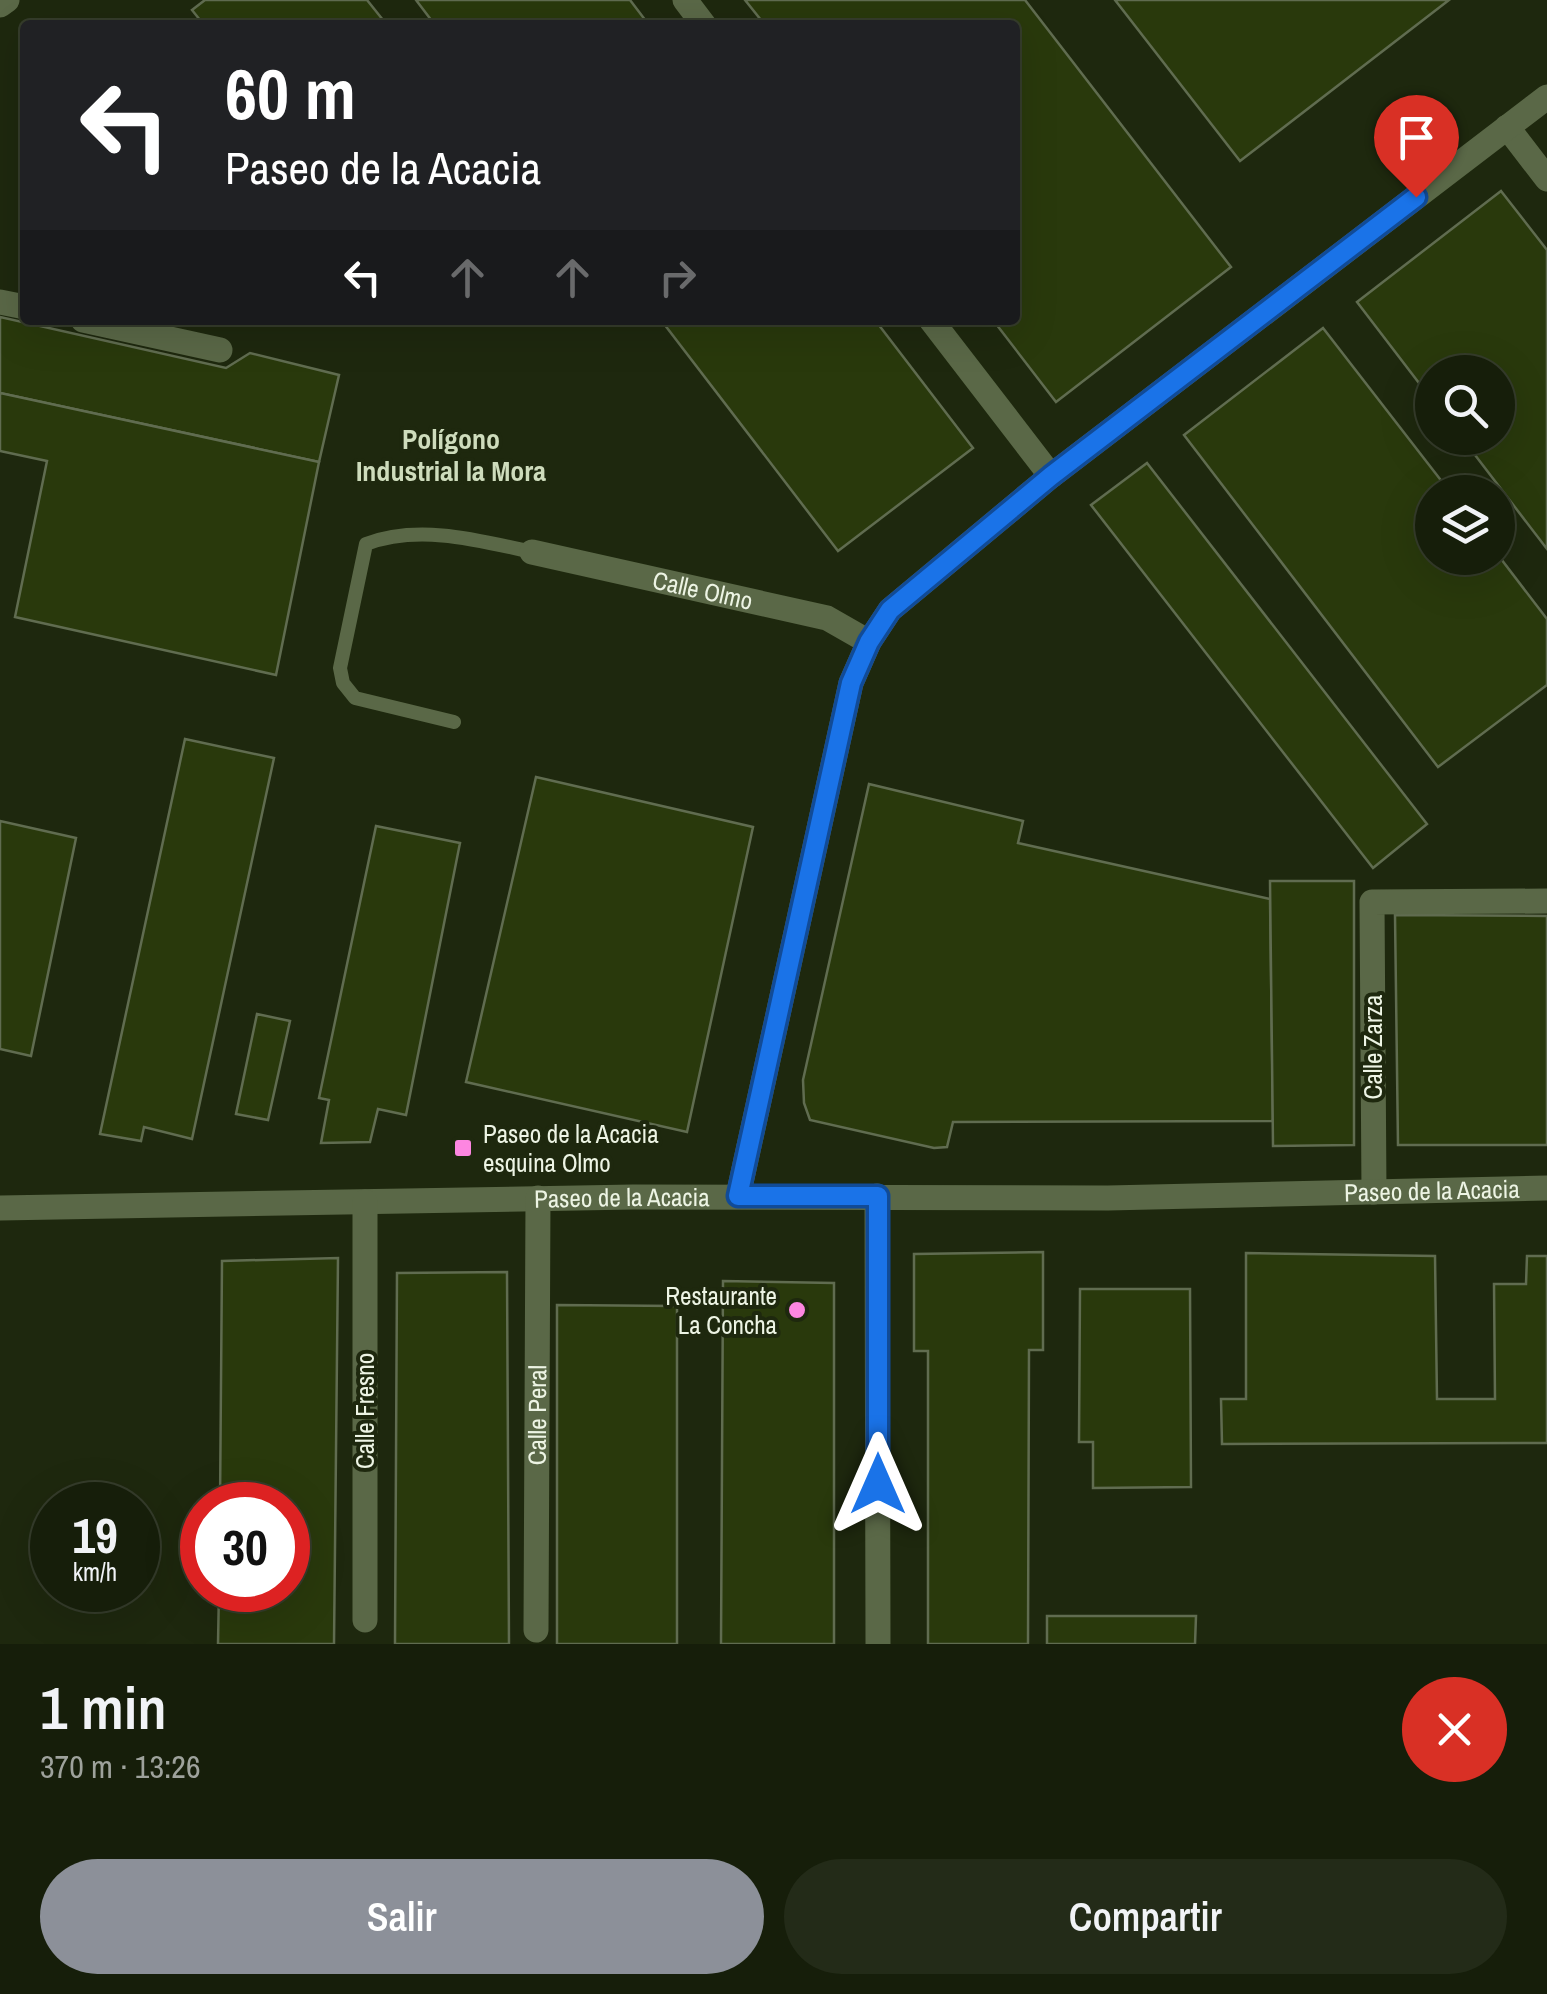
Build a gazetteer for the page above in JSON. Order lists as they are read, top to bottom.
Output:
{
  "streets": {
    "street": [
      "Calle Olmo",
      "Calle Zarza",
      "Paseo de la Acacia",
      "Calle Fresno",
      "Calle Peral"
    ]
  },
  "crossings": [
    ["Calle Zarza", "Paseo de la Acacia"],
    ["Paseo de la Acacia", "Calle Fresno"],
    ["Paseo de la Acacia", "Calle Peral"]
  ],
  "districts": ["Polígono Industrial la Mora"],
  "places": {
    "transit": ["Paseo de la Acacia esquina Olmo"],
    "other": ["Restaurante La Concha"]
  },
  "page": {
    "turn": ["60 m", "Paseo de la Acacia"],
    "speed": "19 km/h",
    "limit": "30",
    "heading": ["1 min", "370 m · 13:26"],
    "buttons": ["Salir", "Compartir"]
  }
}
